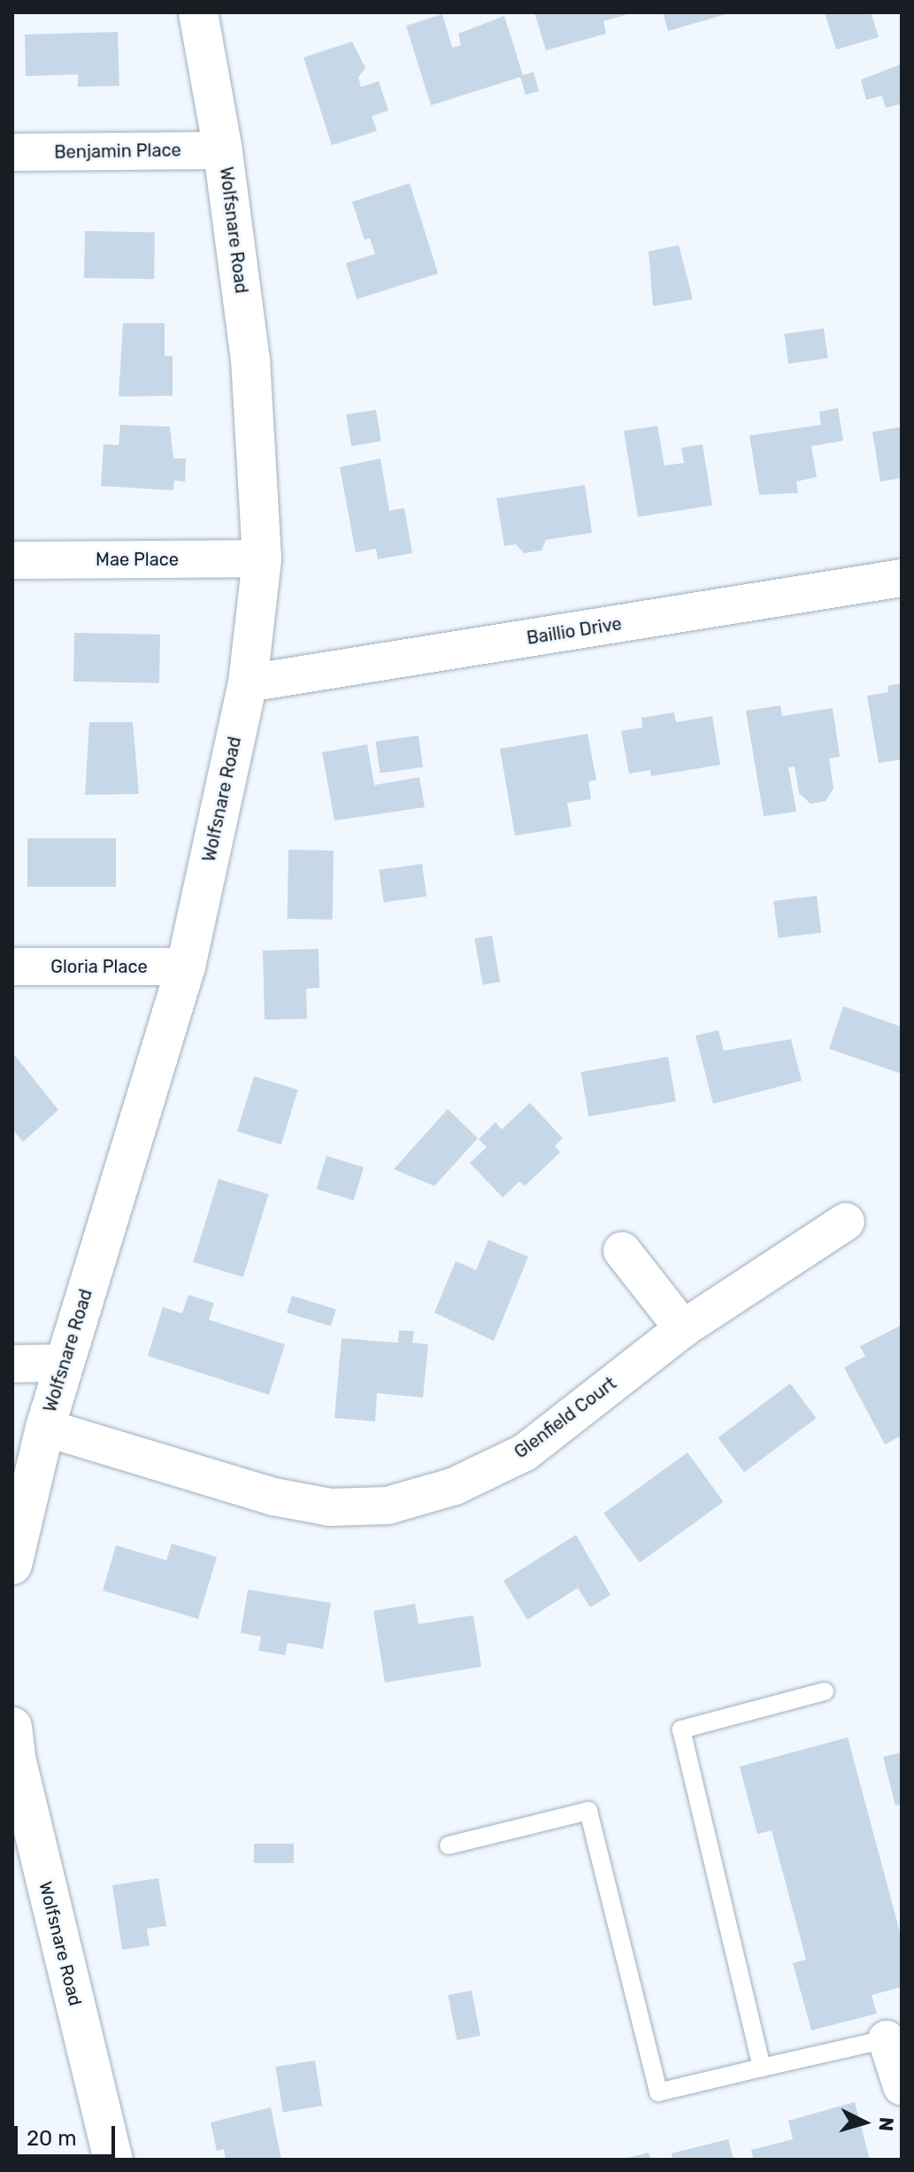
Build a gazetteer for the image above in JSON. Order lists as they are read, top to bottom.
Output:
{
  "streets": {
    "street": [
      "Benjamin Place",
      "Wolfsnare Road",
      "Mae Place",
      "Baillio Drive",
      "Gloria Place",
      "Glenfield Court"
    ]
  },
  "crossings": [
    ["Benjamin Place", "Wolfsnare Road"],
    ["Wolfsnare Road", "Mae Place"],
    ["Wolfsnare Road", "Baillio Drive"],
    ["Wolfsnare Road", "Gloria Place"],
    ["Wolfsnare Road", "Glenfield Court"]
  ],
  "scale_bar": "20 m",
  "north": "right"
}
